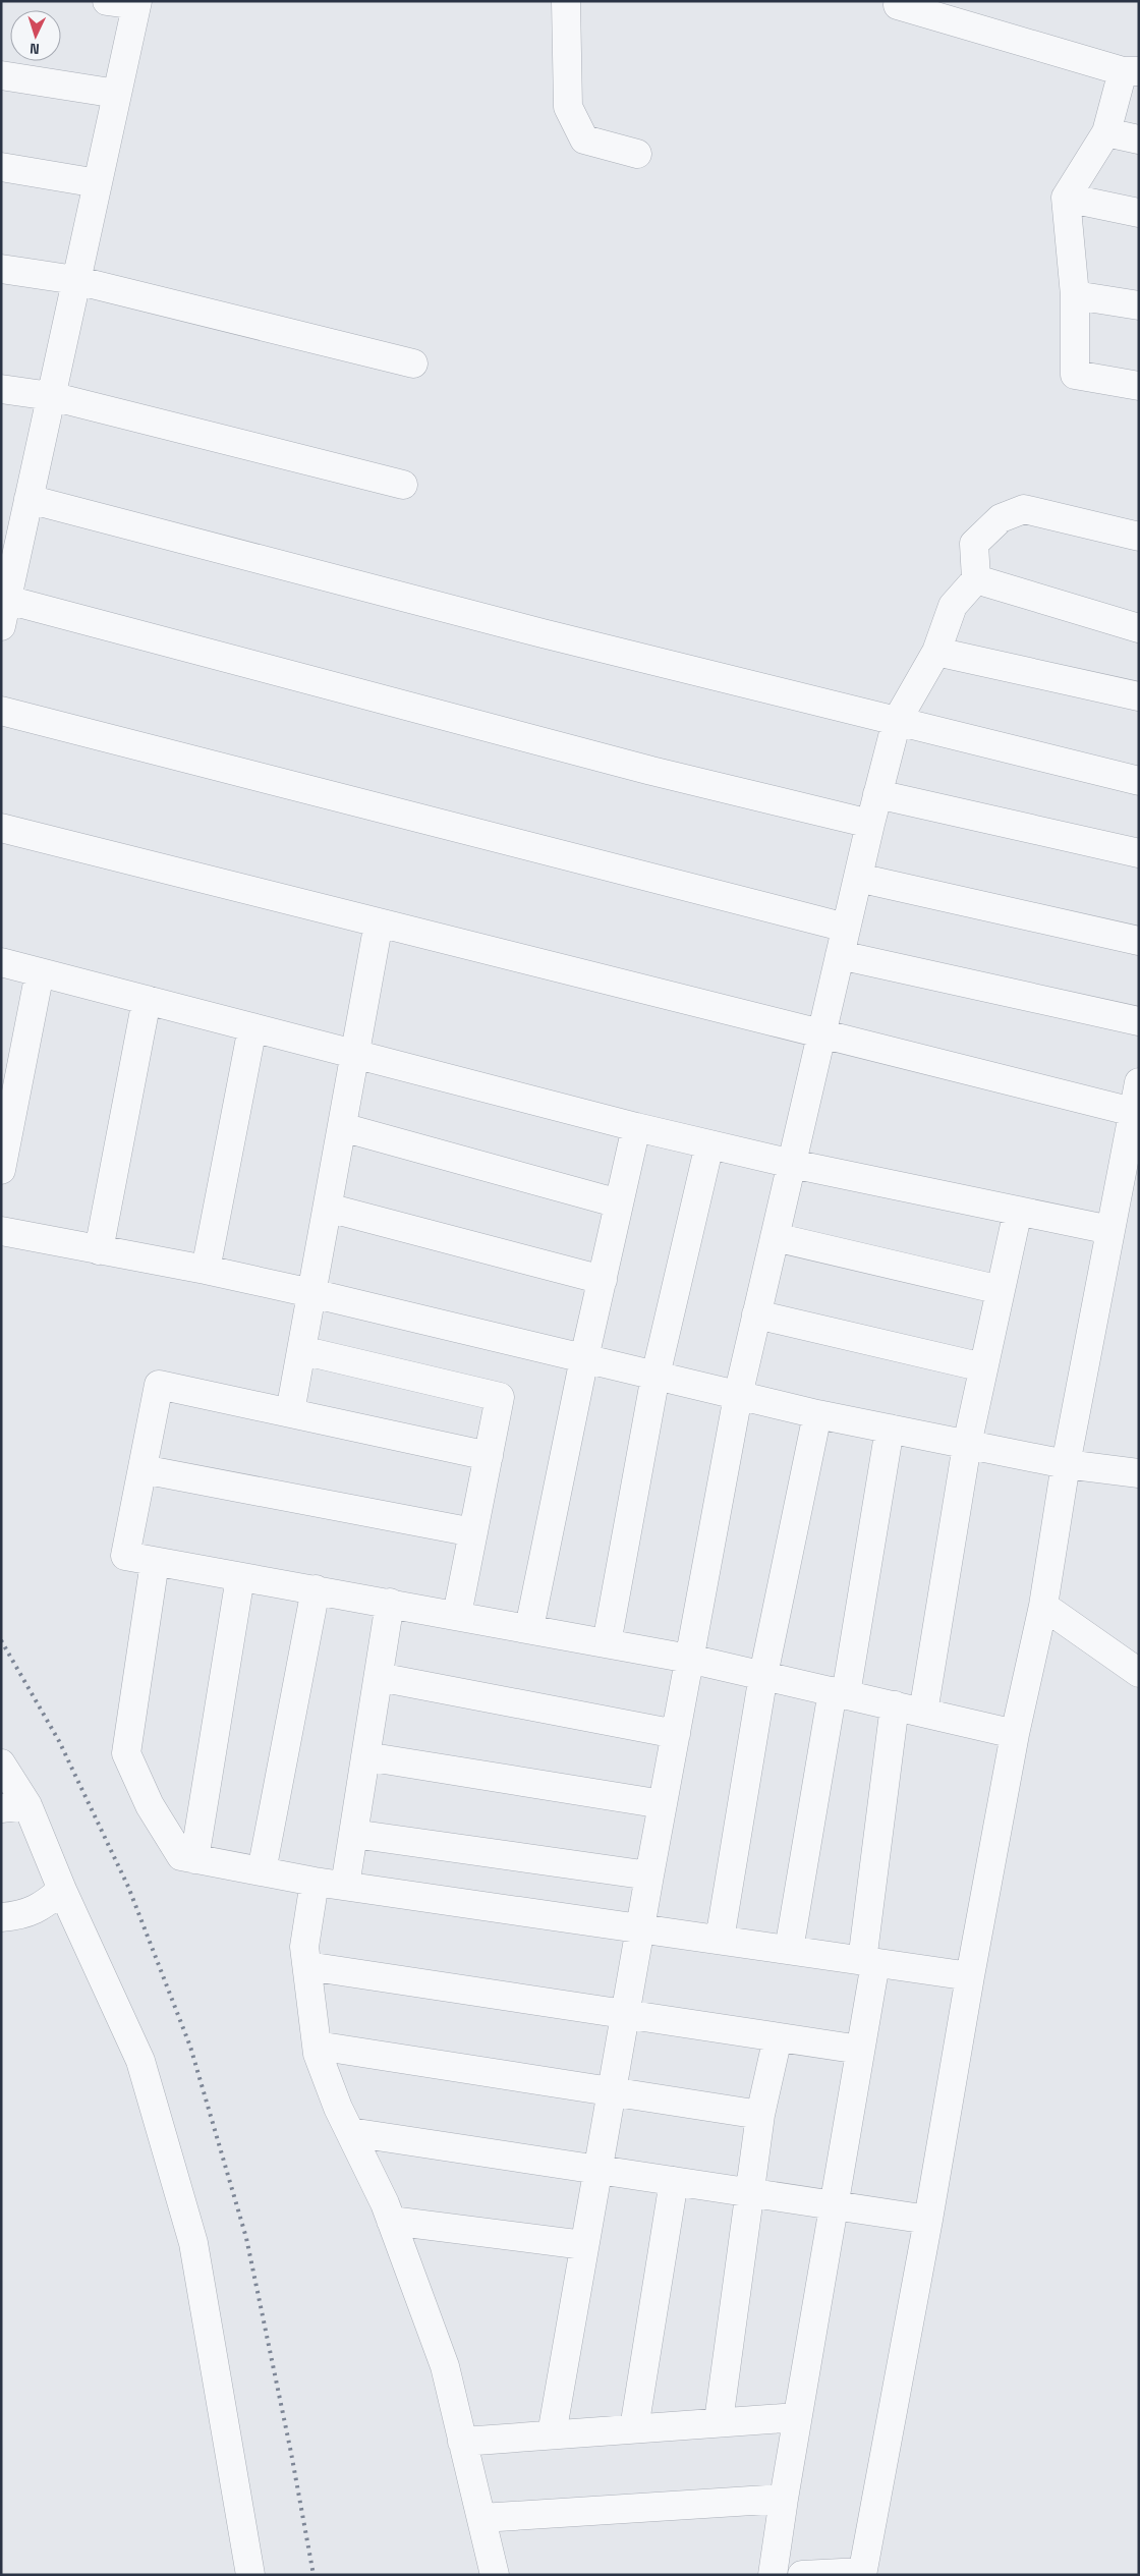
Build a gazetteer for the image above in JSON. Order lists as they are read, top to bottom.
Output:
{
  "north": "bottom"
}
